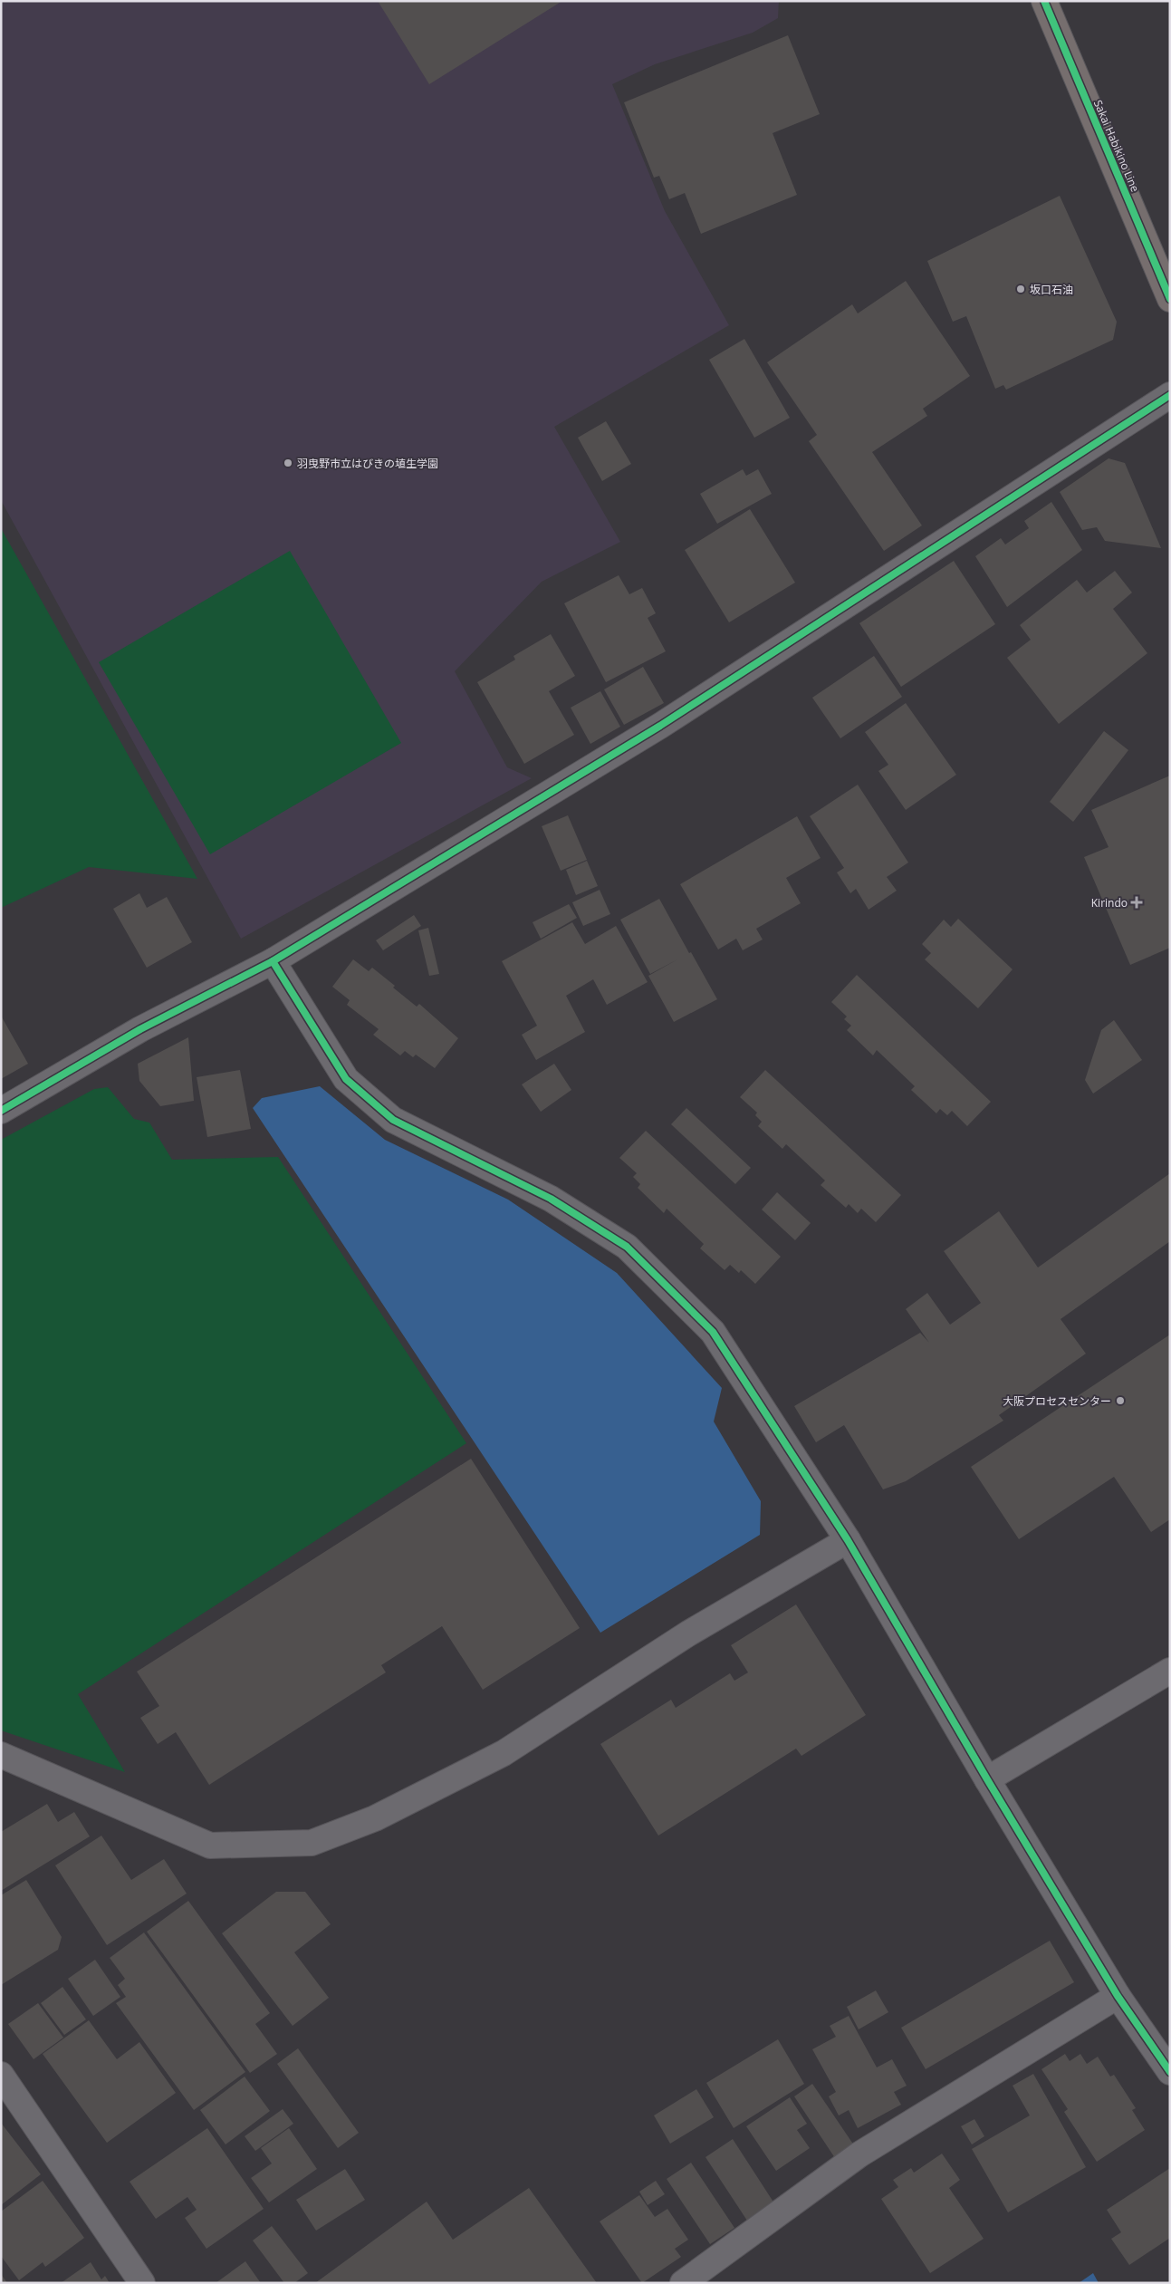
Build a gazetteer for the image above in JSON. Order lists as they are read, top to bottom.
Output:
{
  "streets": {
    "main road": ["Sakai Habikino Line"]
  },
  "places": {
    "other": ["坂口石油", "羽曳野市立はびきの埴生学園", "大阪プロセスセンター"],
    "health": ["Kirindo"]
  }
}
